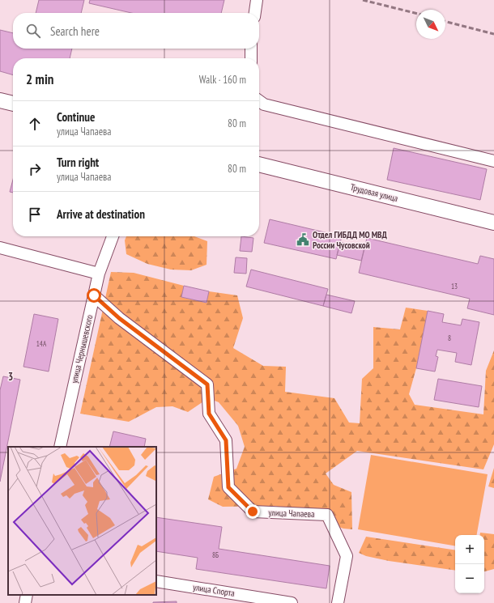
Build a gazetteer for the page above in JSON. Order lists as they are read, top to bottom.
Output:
{
  "streets": {
    "main road": ["Трудовая улица"],
    "street": ["улица Чернышевского", "улица Чапаева", "улица Спорта"]
  },
  "crossings": [
    ["улица Чернышевского", "улица Чапаева"]
  ],
  "places": {
    "public building": ["Отдел ГИБДД МО МВД России Чусовской"]
  },
  "house_numbers": [
    "13",
    "8",
    "14А",
    "8Б"
  ],
  "north": "bottom right",
  "page": {
    "search": "Search here",
    "heading": ["2 min", "Walk · 160 m"],
    "list": [
      ["Continue", "улица Чапаева", "80 m"],
      ["Turn right", "улица Чапаева", "80 m"],
      "Arrive at destination"
    ],
    "map_buttons": ["+", "−"]
  },
  "grid": {
    "rows": ["3"]
  }
}
